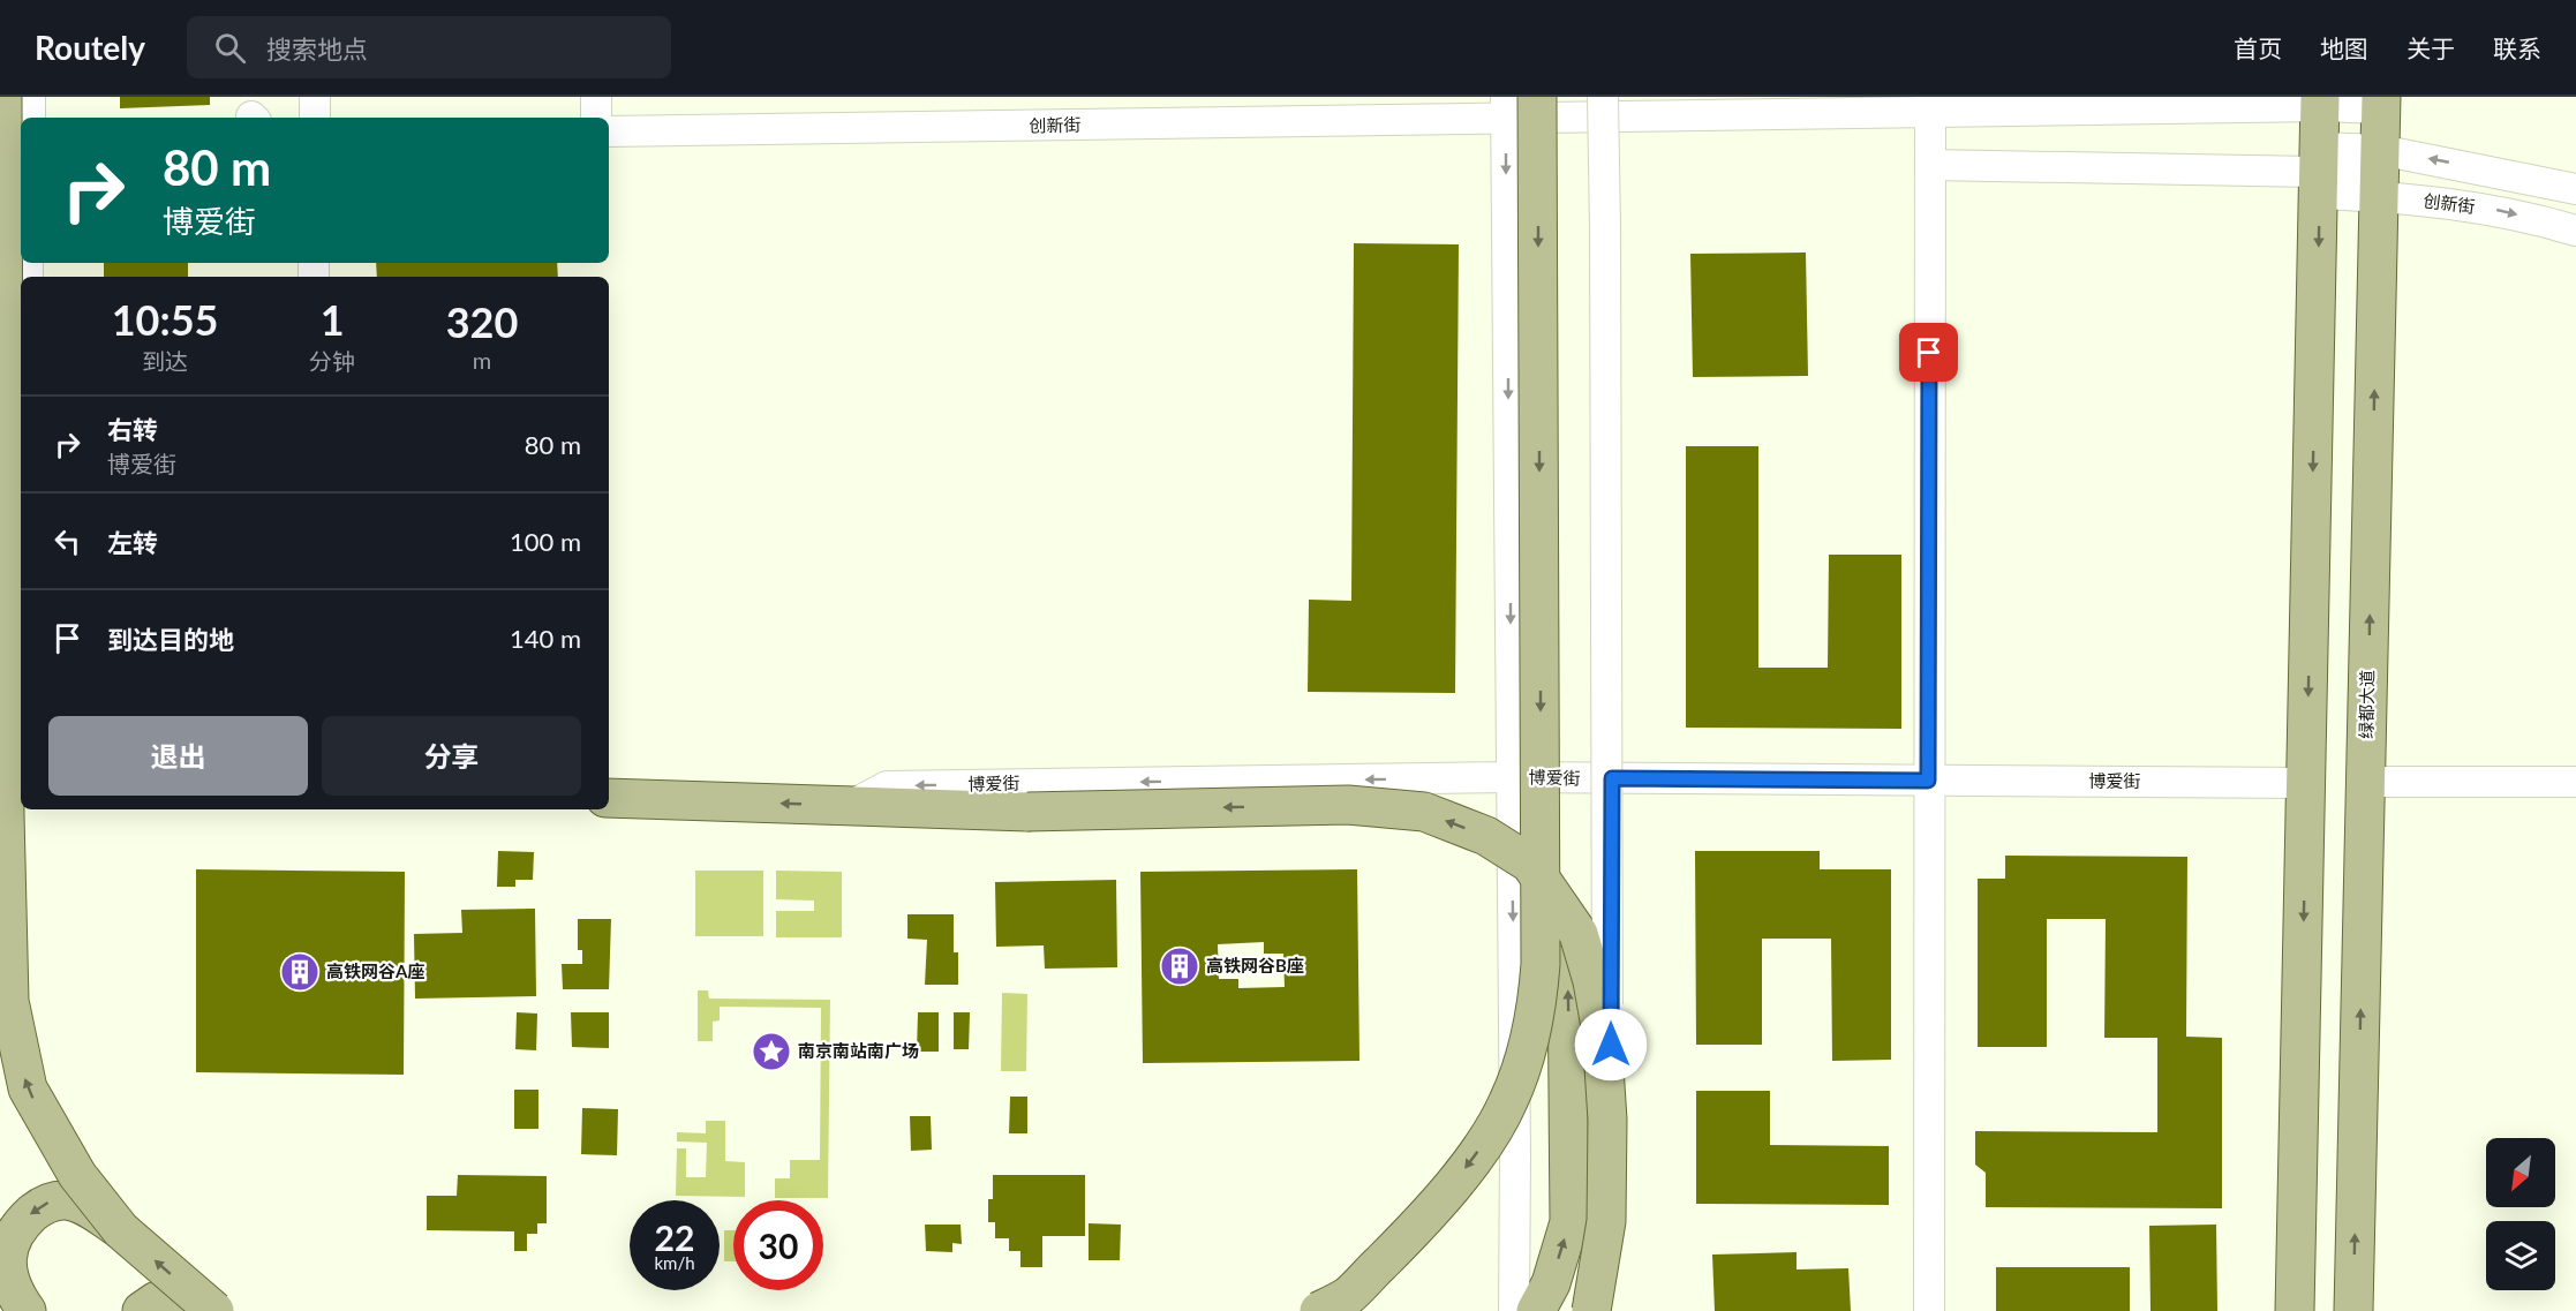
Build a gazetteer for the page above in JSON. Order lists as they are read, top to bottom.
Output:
{
  "streets": {
    "main road": ["绿都大道", "博爱街"],
    "street": ["创新街"]
  },
  "crossings": [
    ["创新街", "绿都大道"]
  ],
  "one_way": ["博爱街"],
  "places": {
    "building": ["高铁网谷B座", "高铁网谷A座"],
    "place": ["南京南站南广场"]
  },
  "north": "bottom left",
  "page": {
    "header": "Routely",
    "search": "搜索地点",
    "nav": [
      "首页",
      "地图",
      "关于",
      "联系"
    ],
    "turn": ["80 m", "博爱街"],
    "eta": [
      "10:55",
      "到达",
      "1",
      "分钟",
      "320",
      "m"
    ],
    "list": [
      {
        "name": "右转",
        "note": "博爱街",
        "value": "80 m"
      },
      {
        "name": "左转",
        "value": "100 m"
      },
      {
        "name": "到达目的地",
        "value": "140 m"
      }
    ],
    "buttons": ["退出", "分享"],
    "speed": "22 km/h",
    "limit": "30"
  }
}
